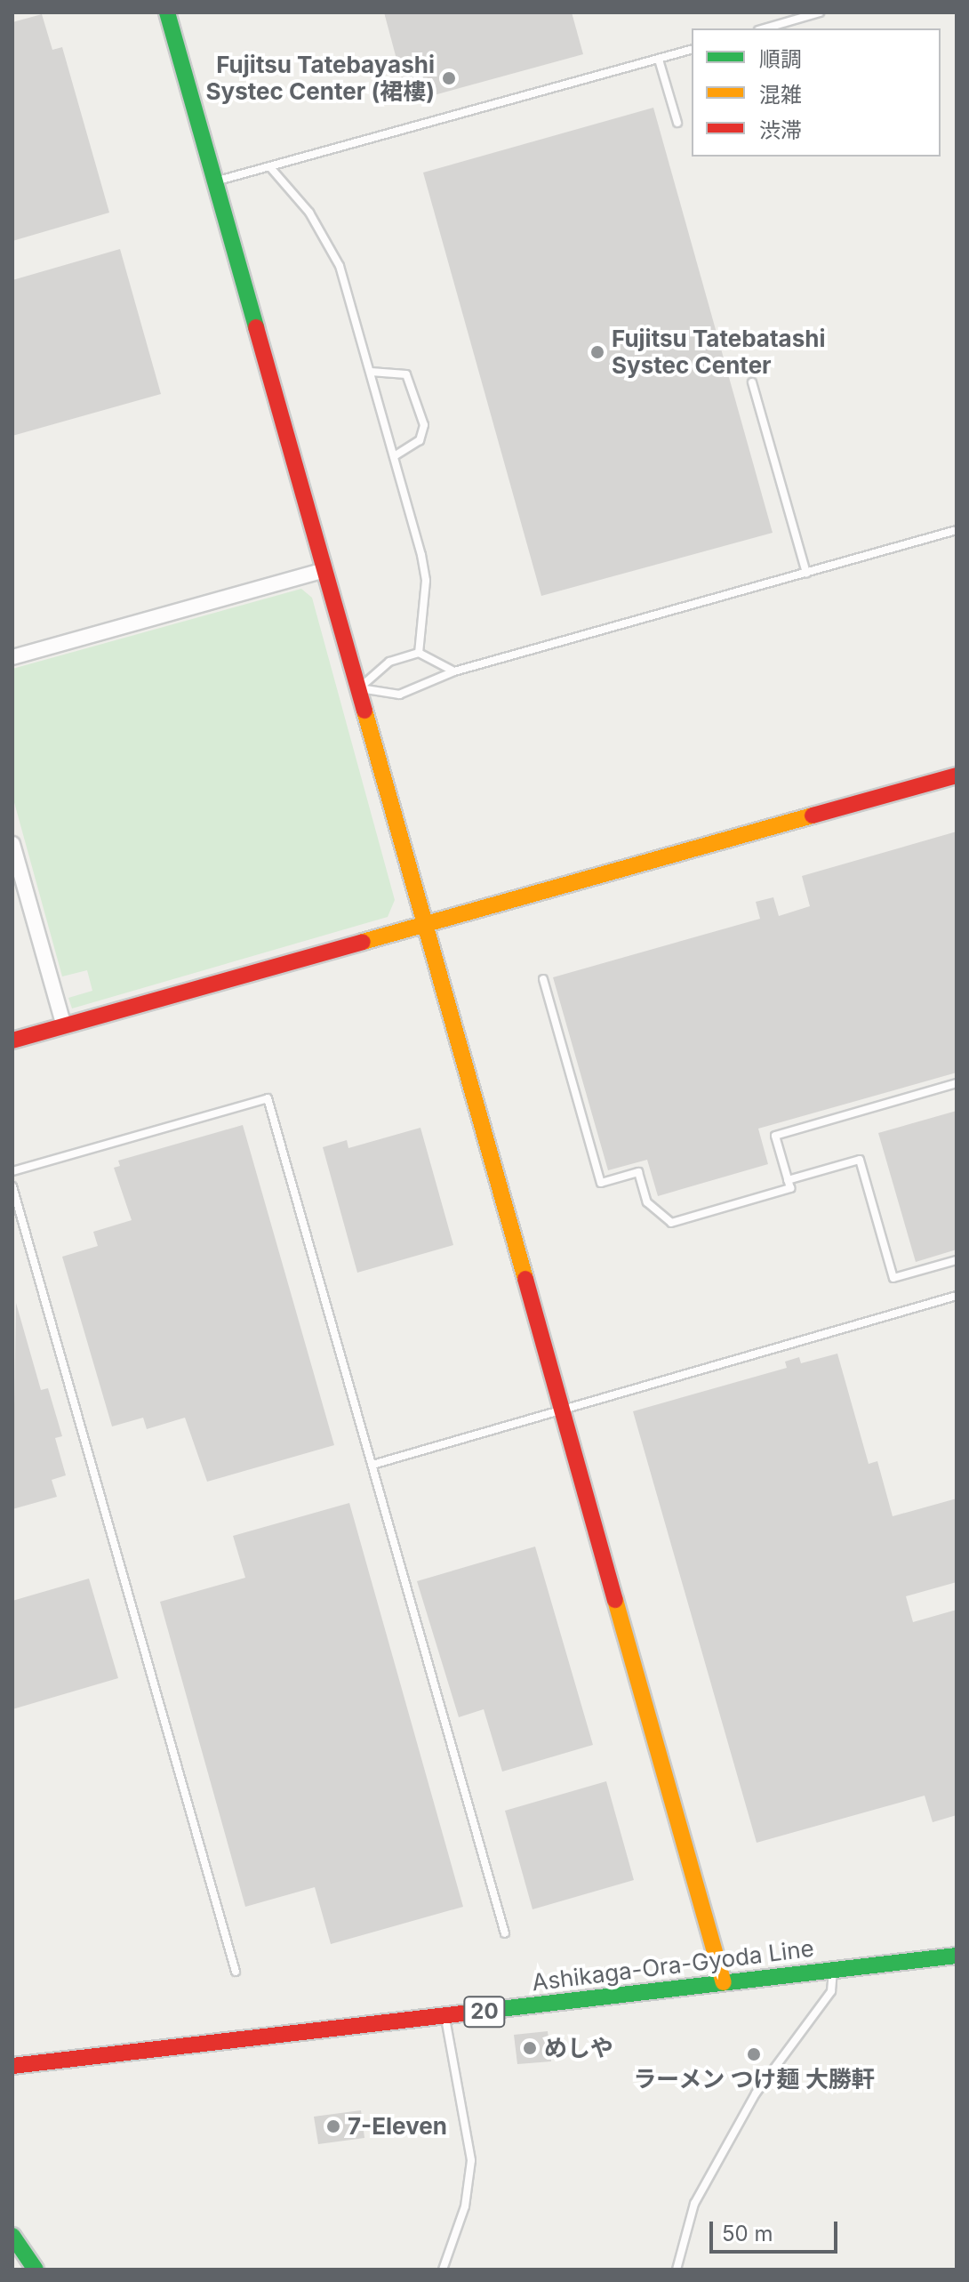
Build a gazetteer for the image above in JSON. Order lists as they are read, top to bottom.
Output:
{
  "streets": {
    "street": ["Ashikaga-Ora-Gyoda Line", "20"]
  },
  "places": [
    "Fujitsu Tatebayashi Systec Center (裙樓)",
    "Fujitsu Tatebatashi Systec Center",
    "めしや",
    "ラーメン つけ麺 大勝軒",
    "7-Eleven"
  ],
  "legend": ["順調", "混雑", "渋滞"],
  "scale_bar": "50 m"
}
